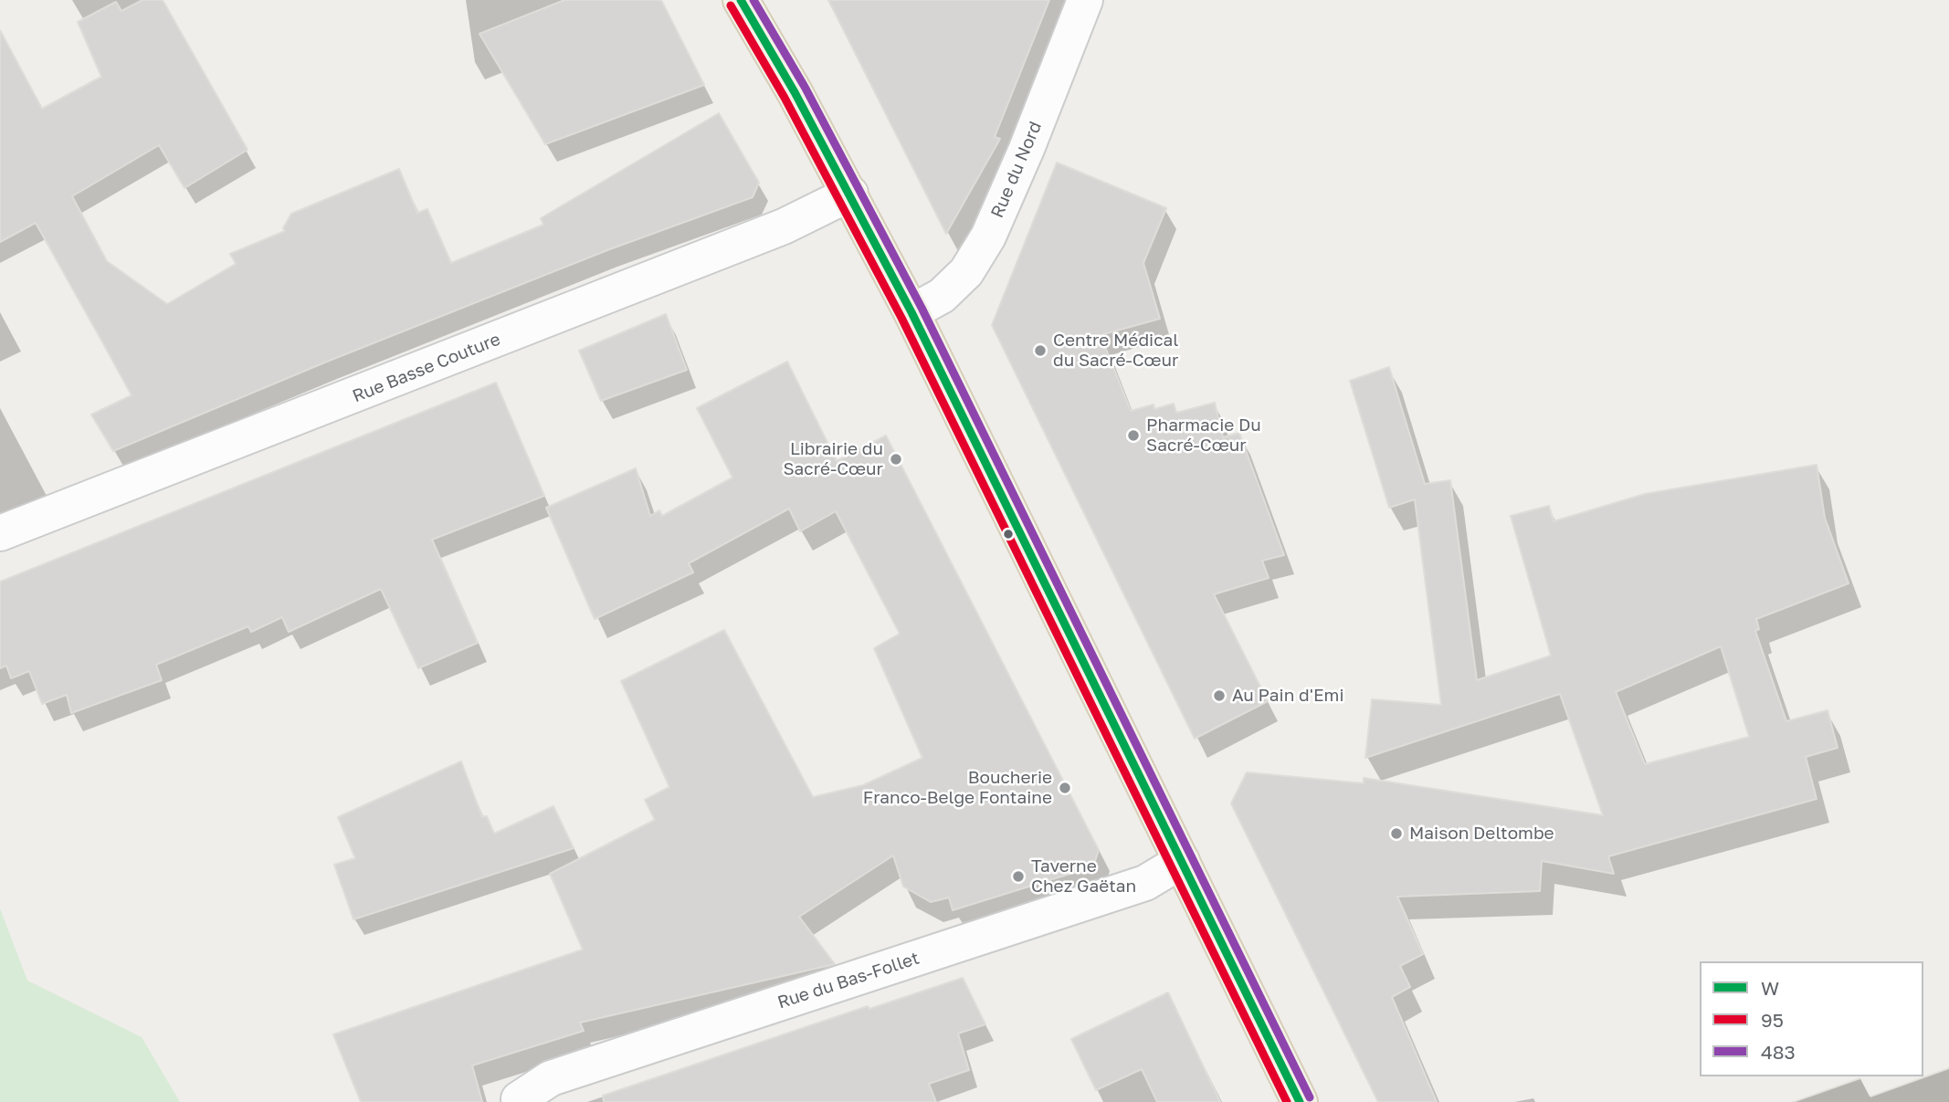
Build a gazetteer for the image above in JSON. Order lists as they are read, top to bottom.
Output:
{
  "streets": {
    "street": ["Rue du Nord", "Rue Basse Couture", "Rue du Bas-Follet"]
  },
  "places": [
    "Centre Médical du Sacré-Cœur",
    "Pharmacie Du Sacré-Cœur",
    "Librairie du Sacré-Cœur",
    "Au Pain d'Emi",
    "Boucherie Franco-Belge Fontaine",
    "Maison Deltombe",
    "Taverne Chez Gaëtan"
  ],
  "lines": ["transit line W", "transit line 483", "transit line 95"],
  "legend": ["W", "95", "483"]
}
